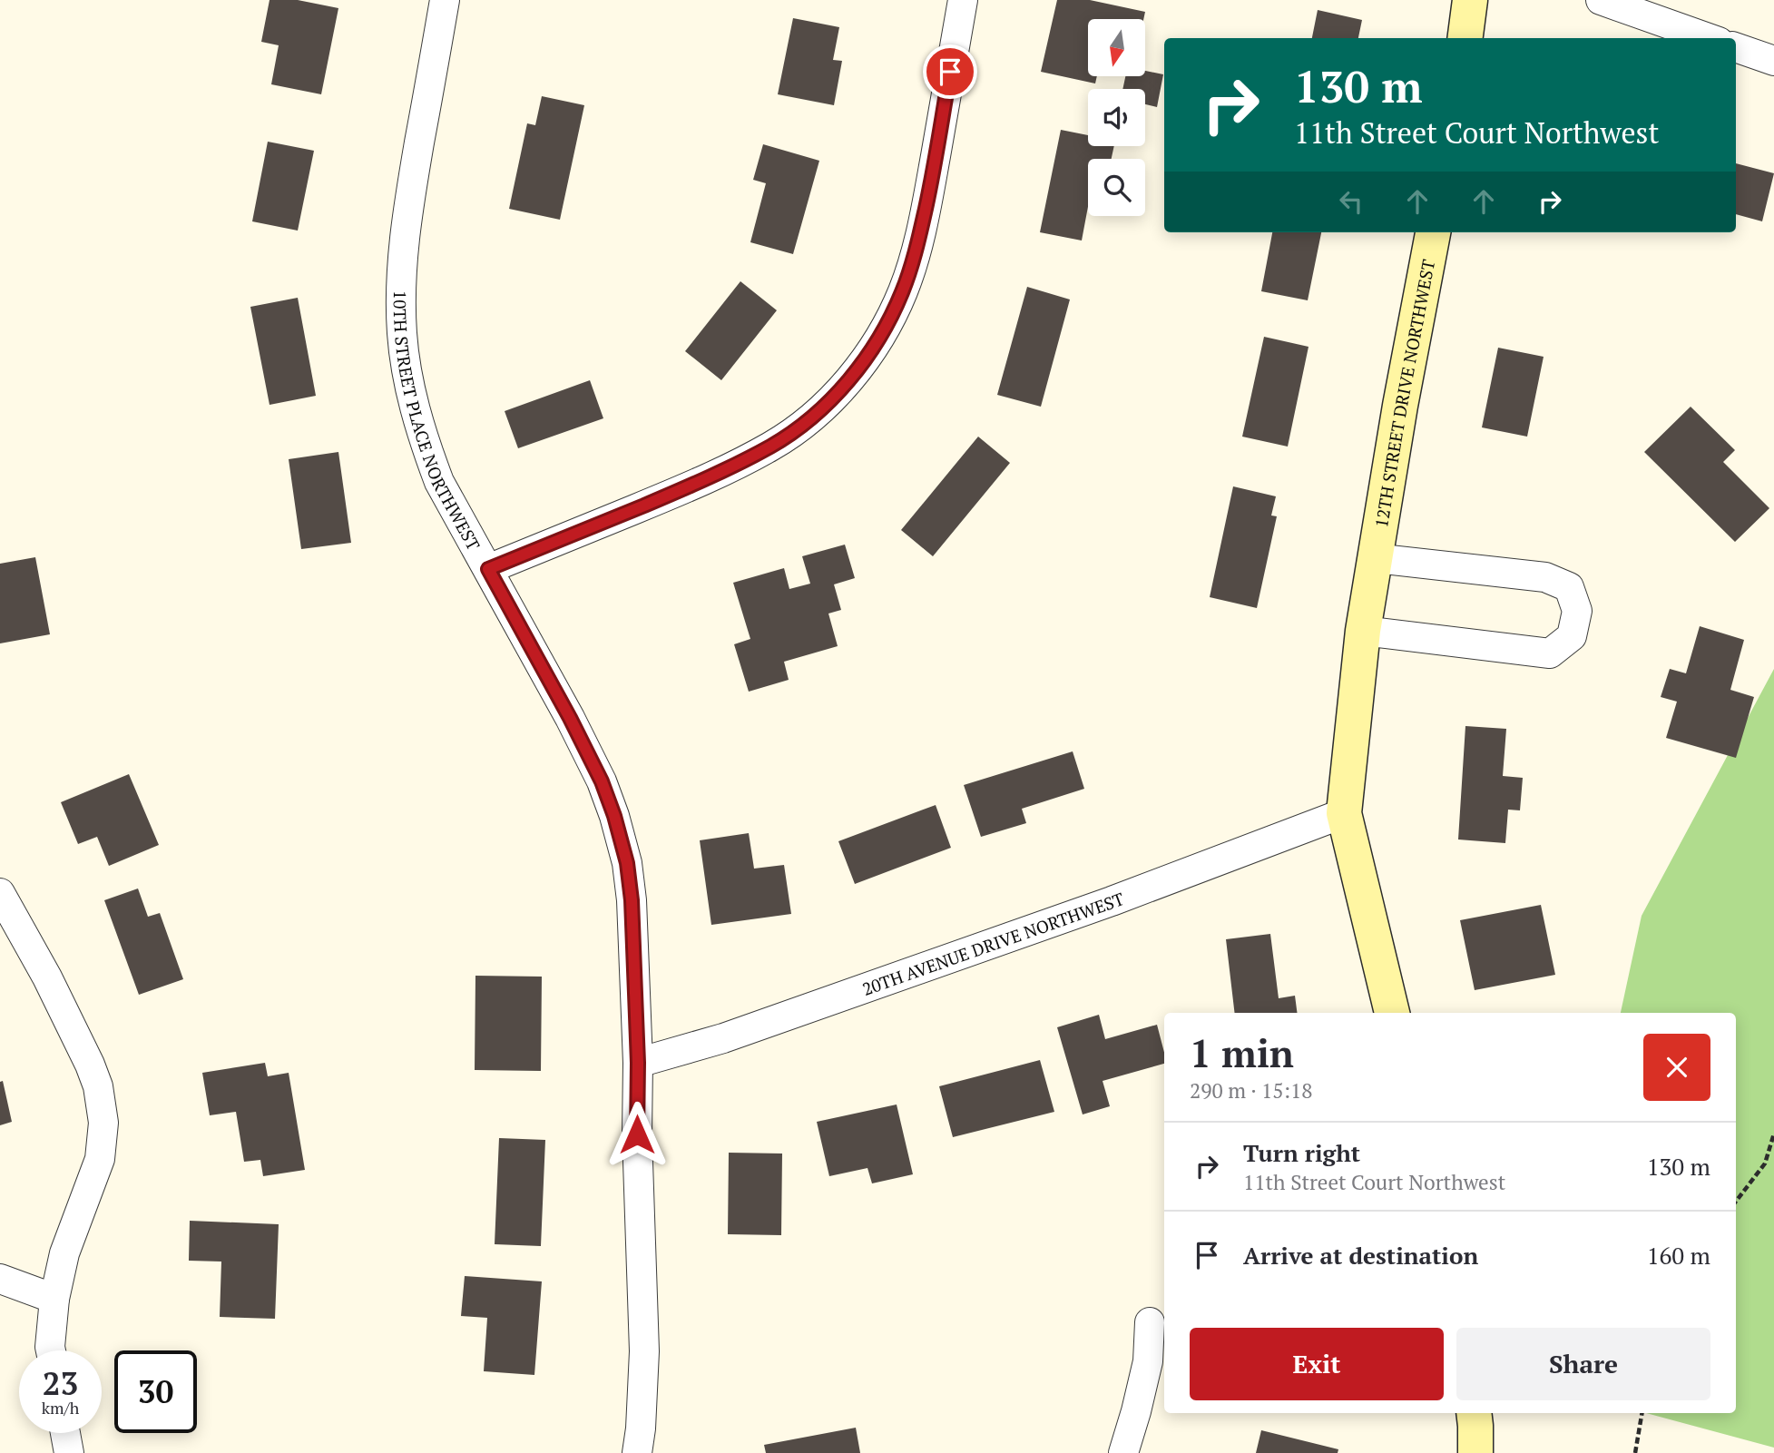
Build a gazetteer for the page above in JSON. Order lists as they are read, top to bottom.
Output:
{
  "streets": {
    "street": ["12TH STREET DRIVE NORTHWEST", "10TH STREET PLACE NORTHWEST", "20TH AVENUE DRIVE NORTHWEST"]
  },
  "crossings": [
    ["12TH STREET DRIVE NORTHWEST", "20TH AVENUE DRIVE NORTHWEST"],
    ["10TH STREET PLACE NORTHWEST", "20TH AVENUE DRIVE NORTHWEST"]
  ],
  "north": "bottom",
  "page": {
    "turn": ["130 m", "11th Street Court Northwest"],
    "heading": ["1 min", "290 m · 15:18"],
    "list": [
      {
        "name": "Turn right",
        "note": "11th Street Court Northwest",
        "value": "130 m"
      },
      {
        "name": "Arrive at destination",
        "value": "160 m"
      }
    ],
    "buttons": ["Exit", "Share"],
    "speed": "23 km/h",
    "limit": "30"
  }
}
